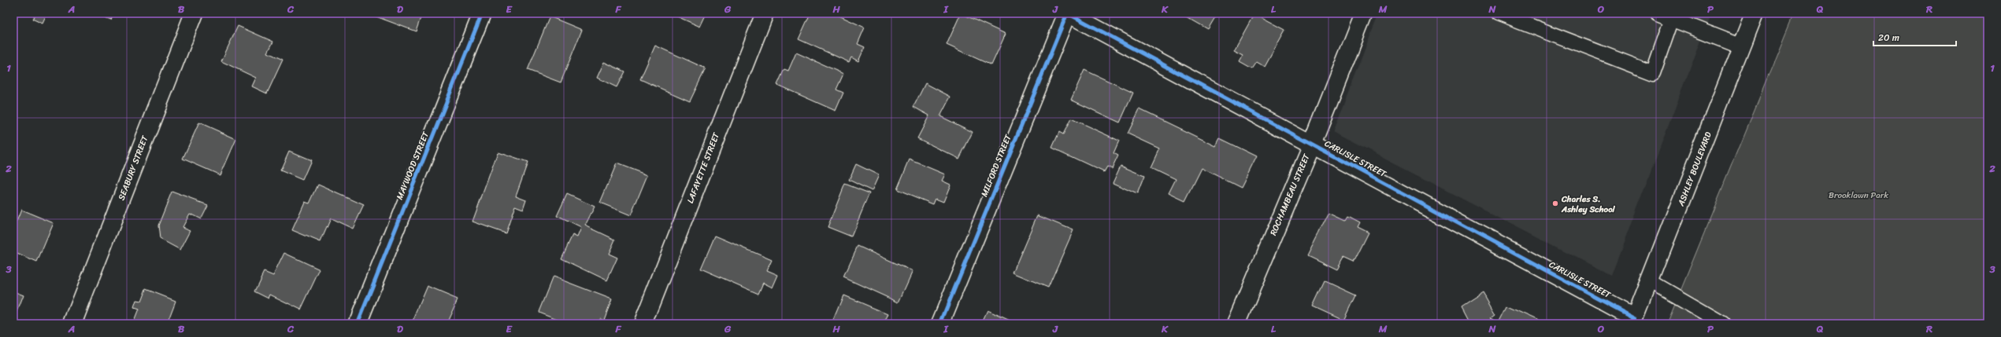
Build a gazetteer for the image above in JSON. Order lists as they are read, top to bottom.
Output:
{
  "streets": {
    "street": [
      "CARLISLE STREET",
      "MAYWOOD STREET",
      "MILFORD STREET",
      "SEABURY STREET",
      "LAFAYETTE STREET",
      "ASHLEY BOULEVARD",
      "ROCHAMBEAU STREET"
    ]
  },
  "crossings": [
    ["CARLISLE STREET", "MILFORD STREET"],
    ["CARLISLE STREET", "ASHLEY BOULEVARD"],
    ["CARLISLE STREET", "ROCHAMBEAU STREET"]
  ],
  "parks": ["Brooklawn Park"],
  "places": ["Charles S. Ashley School"],
  "scale_bar": "20 m",
  "grid": {
    "columns": [
      "A",
      "B",
      "C",
      "D",
      "E",
      "F",
      "G",
      "H",
      "I",
      "J",
      "K",
      "L",
      "M",
      "N",
      "O",
      "P",
      "Q",
      "R"
    ],
    "rows": ["1", "2", "3"]
  }
}
